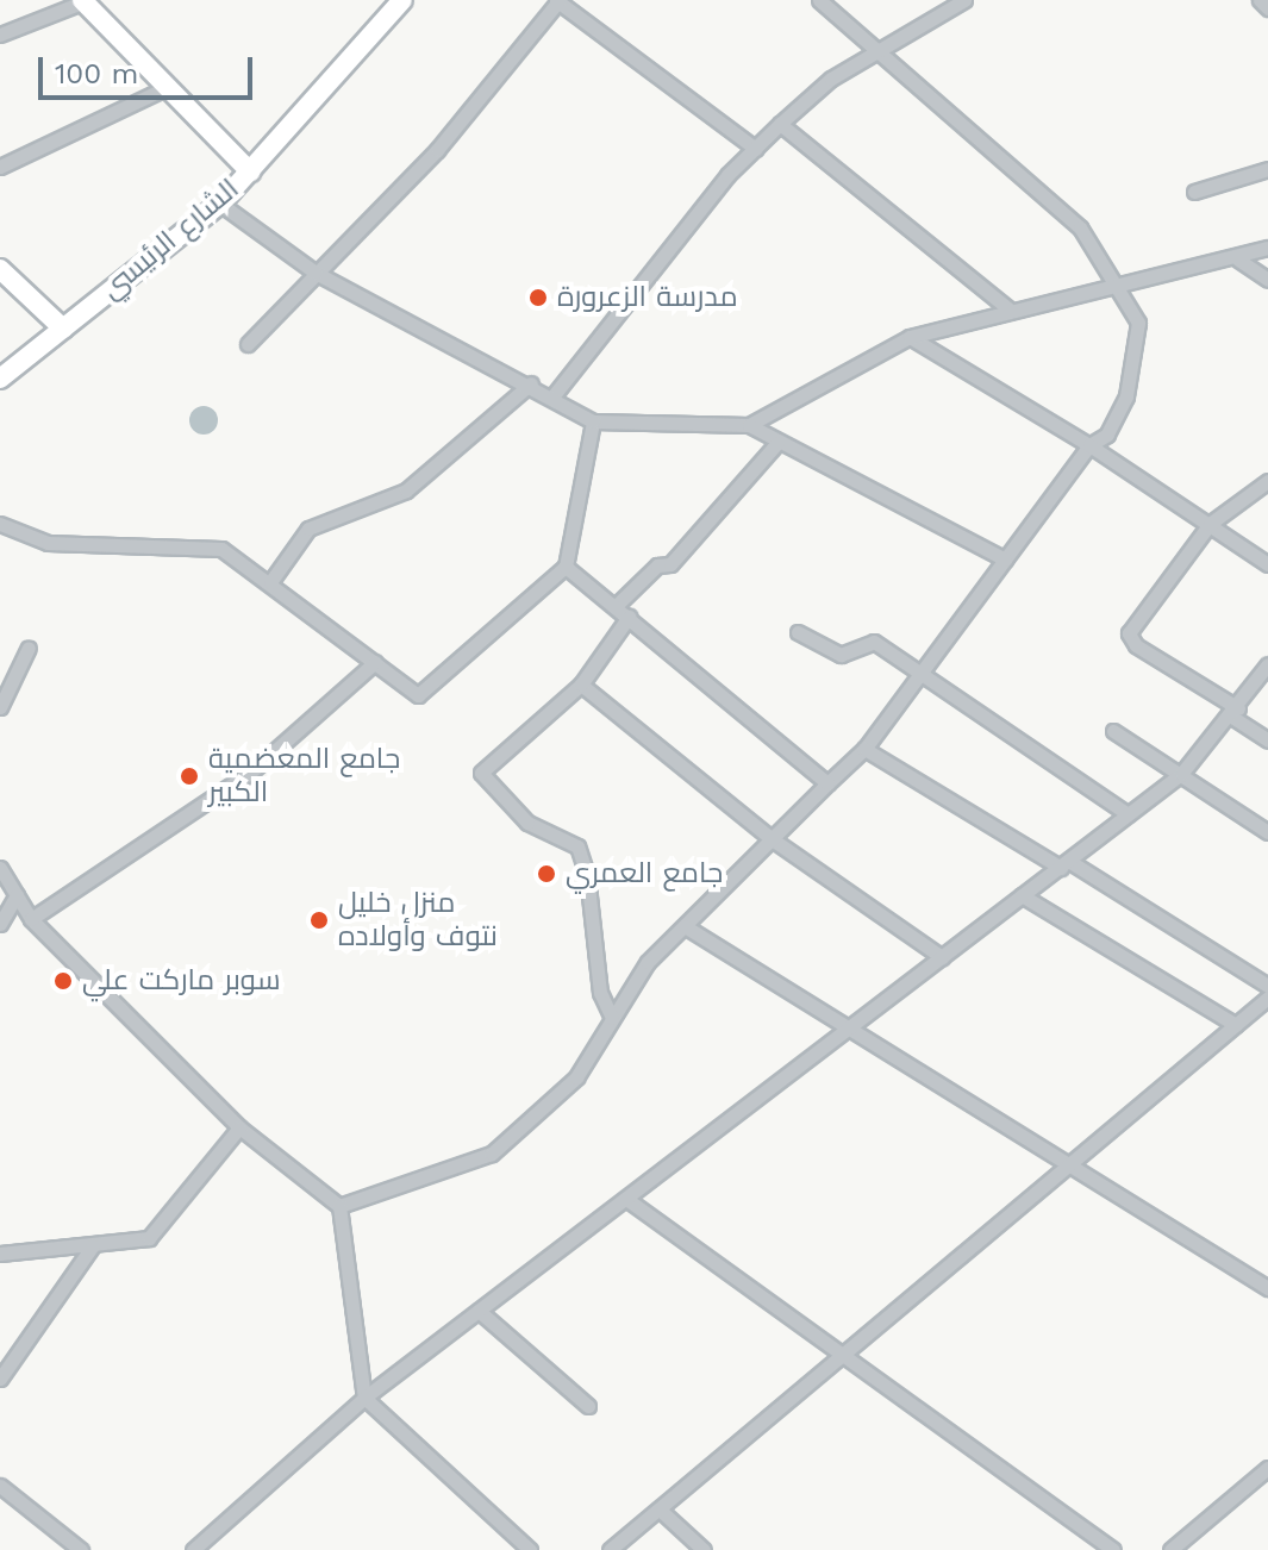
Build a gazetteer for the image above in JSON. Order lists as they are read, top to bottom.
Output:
{
  "streets": {
    "street": ["الشارع الرئيسي"]
  },
  "places": [
    "مدرسة الزعرورة",
    "جامع المعضمية الكبير",
    "جامع العمري",
    "منزل خليل نتوف وأولاده",
    "سوبر ماركت علي"
  ],
  "scale_bar": "100 m"
}
